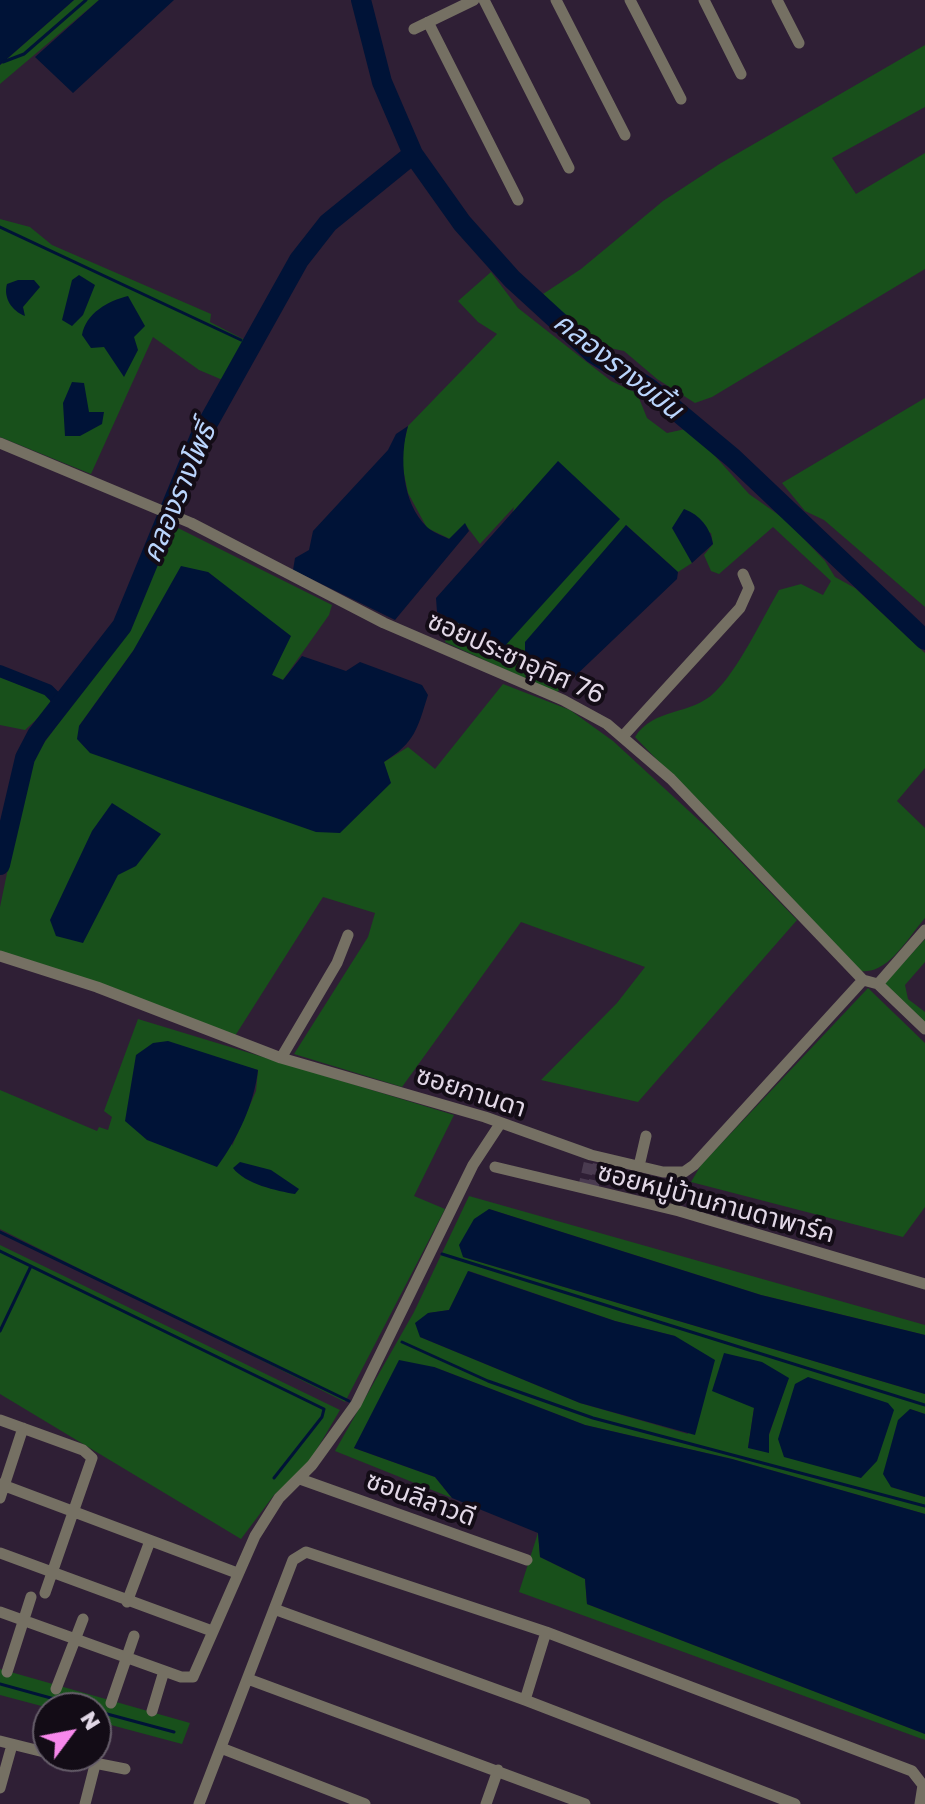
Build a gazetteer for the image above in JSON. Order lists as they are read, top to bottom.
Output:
{
  "streets": {
    "street": [
      "ซอยประชาอุทิศ 76",
      "ซอยกานดา",
      "ซอยหมู่บ้านกานดาพาร์ค",
      "ซอนลีลาวดี"
    ]
  },
  "crossings": [
    ["ซอยประชาอุทิศ 76", "ซอยกานดา"]
  ],
  "water": ["คลองรางขมิ้น", "คลองรางโพธิ์"],
  "north": "top right"
}
